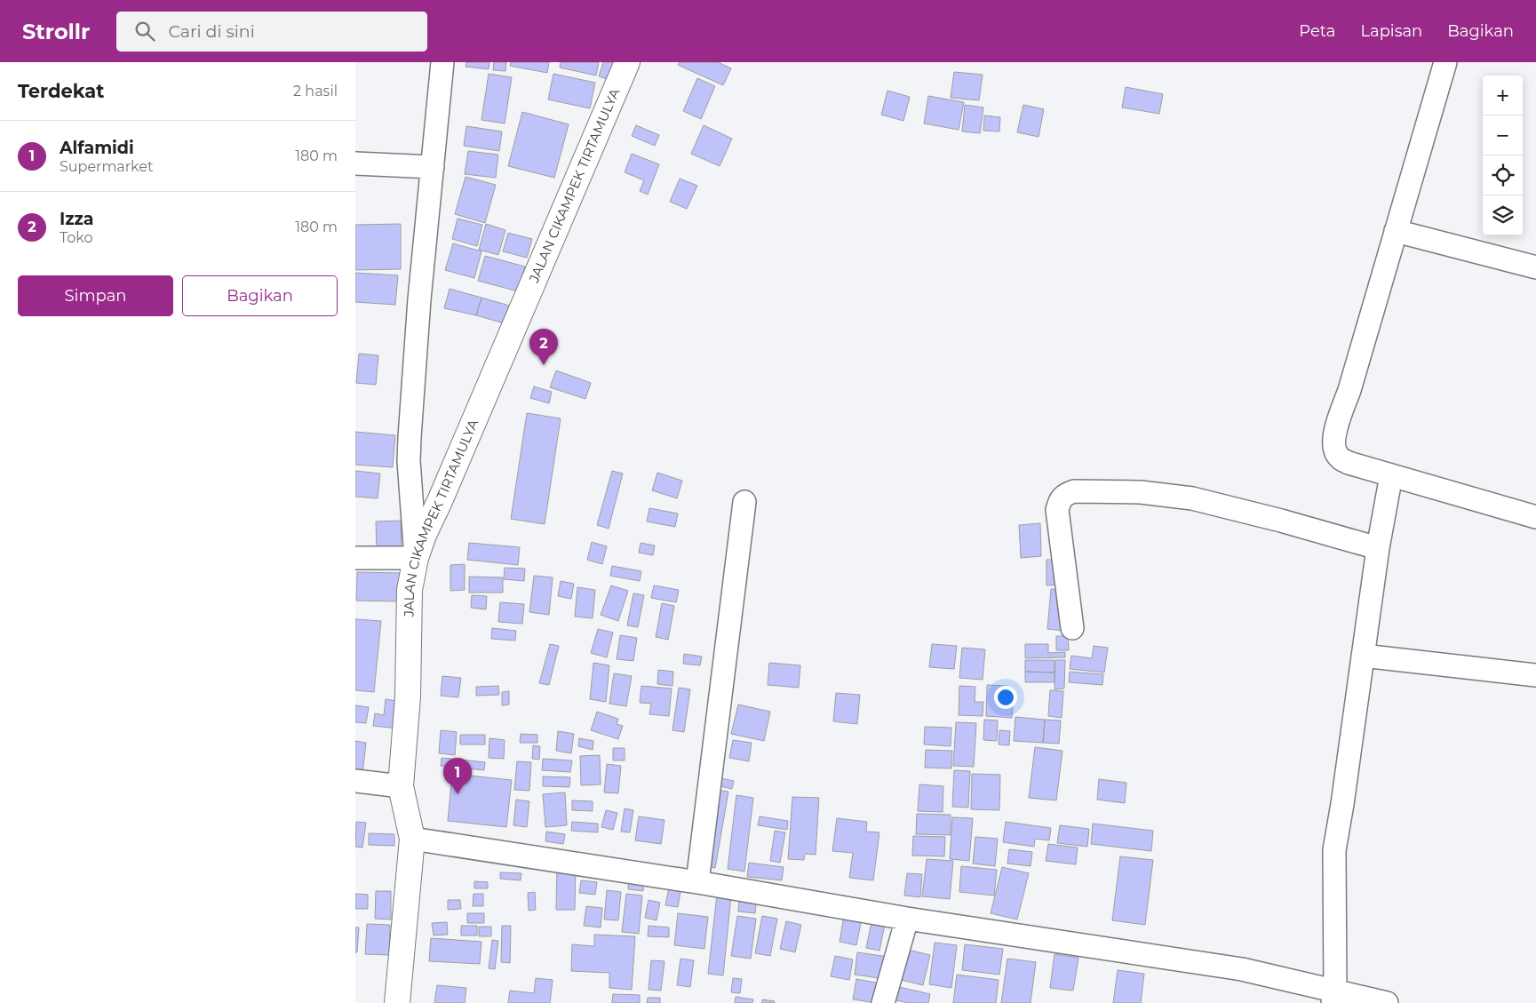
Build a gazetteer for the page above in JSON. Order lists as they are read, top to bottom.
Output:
{
  "streets": {
    "street": ["JALAN CIKAMPEK TIRTAMULYA"]
  },
  "page": {
    "header": "Strollr",
    "search": "Cari di sini",
    "nav": ["Peta", "Lapisan", "Bagikan"],
    "heading": ["Terdekat", "2 hasil"],
    "map_buttons": ["+", "−"],
    "list": [
      {
        "mark": "1",
        "name": "Alfamidi",
        "note": "Supermarket",
        "value": "180 m"
      },
      {
        "mark": "2",
        "name": "Izza",
        "note": "Toko",
        "value": "180 m"
      }
    ],
    "buttons": ["Simpan", "Bagikan"],
    "pins": ["2", "1"]
  }
}
